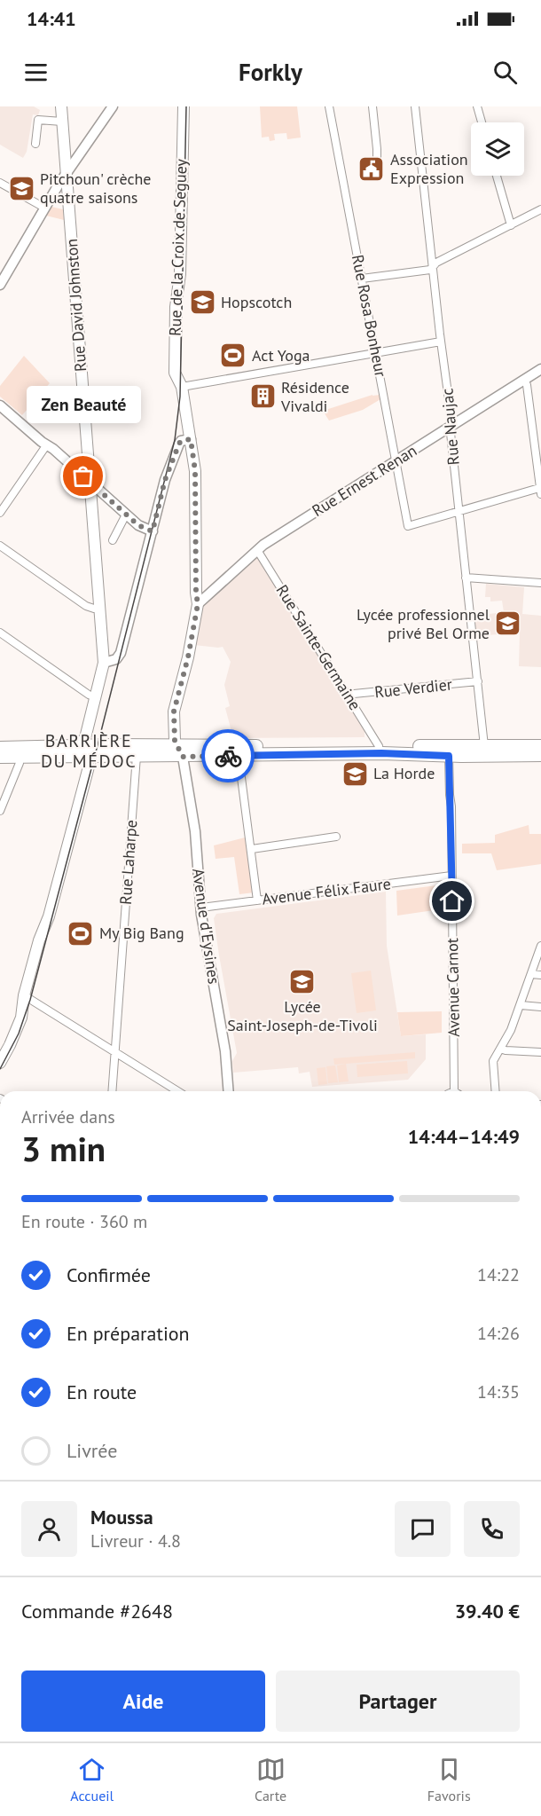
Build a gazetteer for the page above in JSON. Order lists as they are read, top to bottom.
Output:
{
  "streets": {
    "main road": ["Rue de la Croix de Seguey", "Rue David Johnston"],
    "street": [
      "Rue Rosa Bonheur",
      "Rue Naujac",
      "Rue Ernest Renan",
      "Rue Sainte-Germaine",
      "Rue Verdier",
      "Rue Laharpe",
      "Avenue Félix Faure",
      "Avenue d'Eysines",
      "Avenue Carnot"
    ]
  },
  "crossings": [
    ["Rue de la Croix de Seguey", "Rue Ernest Renan"],
    ["Rue Rosa Bonheur", "Rue Naujac"],
    ["Rue Rosa Bonheur", "Rue Ernest Renan"],
    ["Rue Naujac", "Rue Ernest Renan"],
    ["Rue Naujac", "Rue Verdier"],
    ["Rue Ernest Renan", "Rue Sainte-Germaine"],
    ["Rue Sainte-Germaine", "Rue Verdier"],
    ["Avenue Félix Faure", "Avenue d'Eysines"],
    ["Avenue Félix Faure", "Avenue Carnot"]
  ],
  "districts": ["BARRIÈRE DU MÉDOC"],
  "places": {
    "public building": ["Association Expression"],
    "school or university": [
      "Pitchoun' crèche quatre saisons",
      "Hopscotch",
      "Lycée professionnel privé Bel Orme",
      "La Horde",
      "Lycée Saint-Joseph-de-Tivoli"
    ],
    "sports": ["Act Yoga", "My Big Bang"],
    "building": ["Résidence Vivaldi"],
    "other": ["Zen Beauté"]
  },
  "page": {
    "status": "14:41",
    "header": "Forkly",
    "bubble": "Zen Beauté",
    "heading": ["3 min", "Arrivée dans", "14:44–14:49"],
    "panel": [
      "Moussa",
      "Livreur · 4.8",
      "Commande #2648",
      "39.40 €"
    ],
    "bar": "En route · 360 m",
    "list": [
      ["Confirmée", "14:22"],
      ["En préparation", "14:26"],
      ["En route", "14:35"],
      "Livrée"
    ],
    "buttons": ["Aide", "Partager"],
    "tabs": ["Accueil", "Carte", "Favoris"]
  }
}
